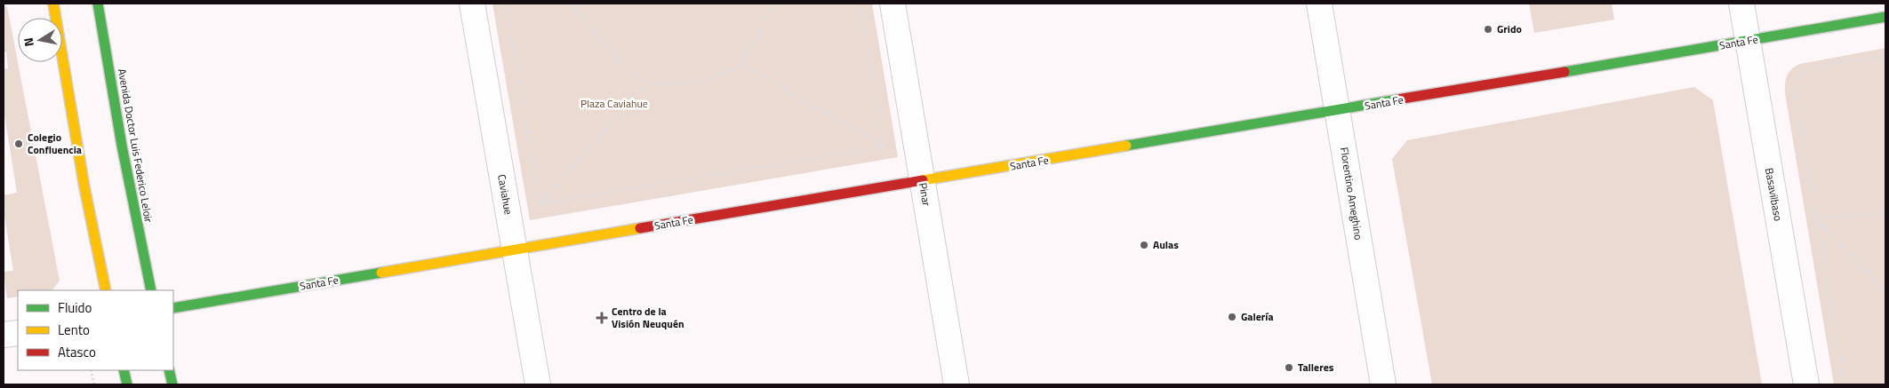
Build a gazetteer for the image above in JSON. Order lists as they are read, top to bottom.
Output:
{
  "streets": {
    "street": [
      "Santa Fe",
      "Avenida Doctor Luis Federico Leloir",
      "Florentino Ameghino",
      "Caviahue",
      "Pinar",
      "Basavilbaso"
    ]
  },
  "crossings": [
    ["Santa Fe", "Florentino Ameghino"],
    ["Santa Fe", "Caviahue"],
    ["Santa Fe", "Pinar"],
    ["Santa Fe", "Basavilbaso"]
  ],
  "parks": ["Plaza Caviahue"],
  "places": {
    "other": [
      "Grido",
      "Colegio Confluencia",
      "Aulas",
      "Galería",
      "Talleres"
    ],
    "health": ["Centro de la Visión Neuquén"]
  },
  "legend": ["Fluido", "Lento", "Atasco"],
  "north": "left"
}
